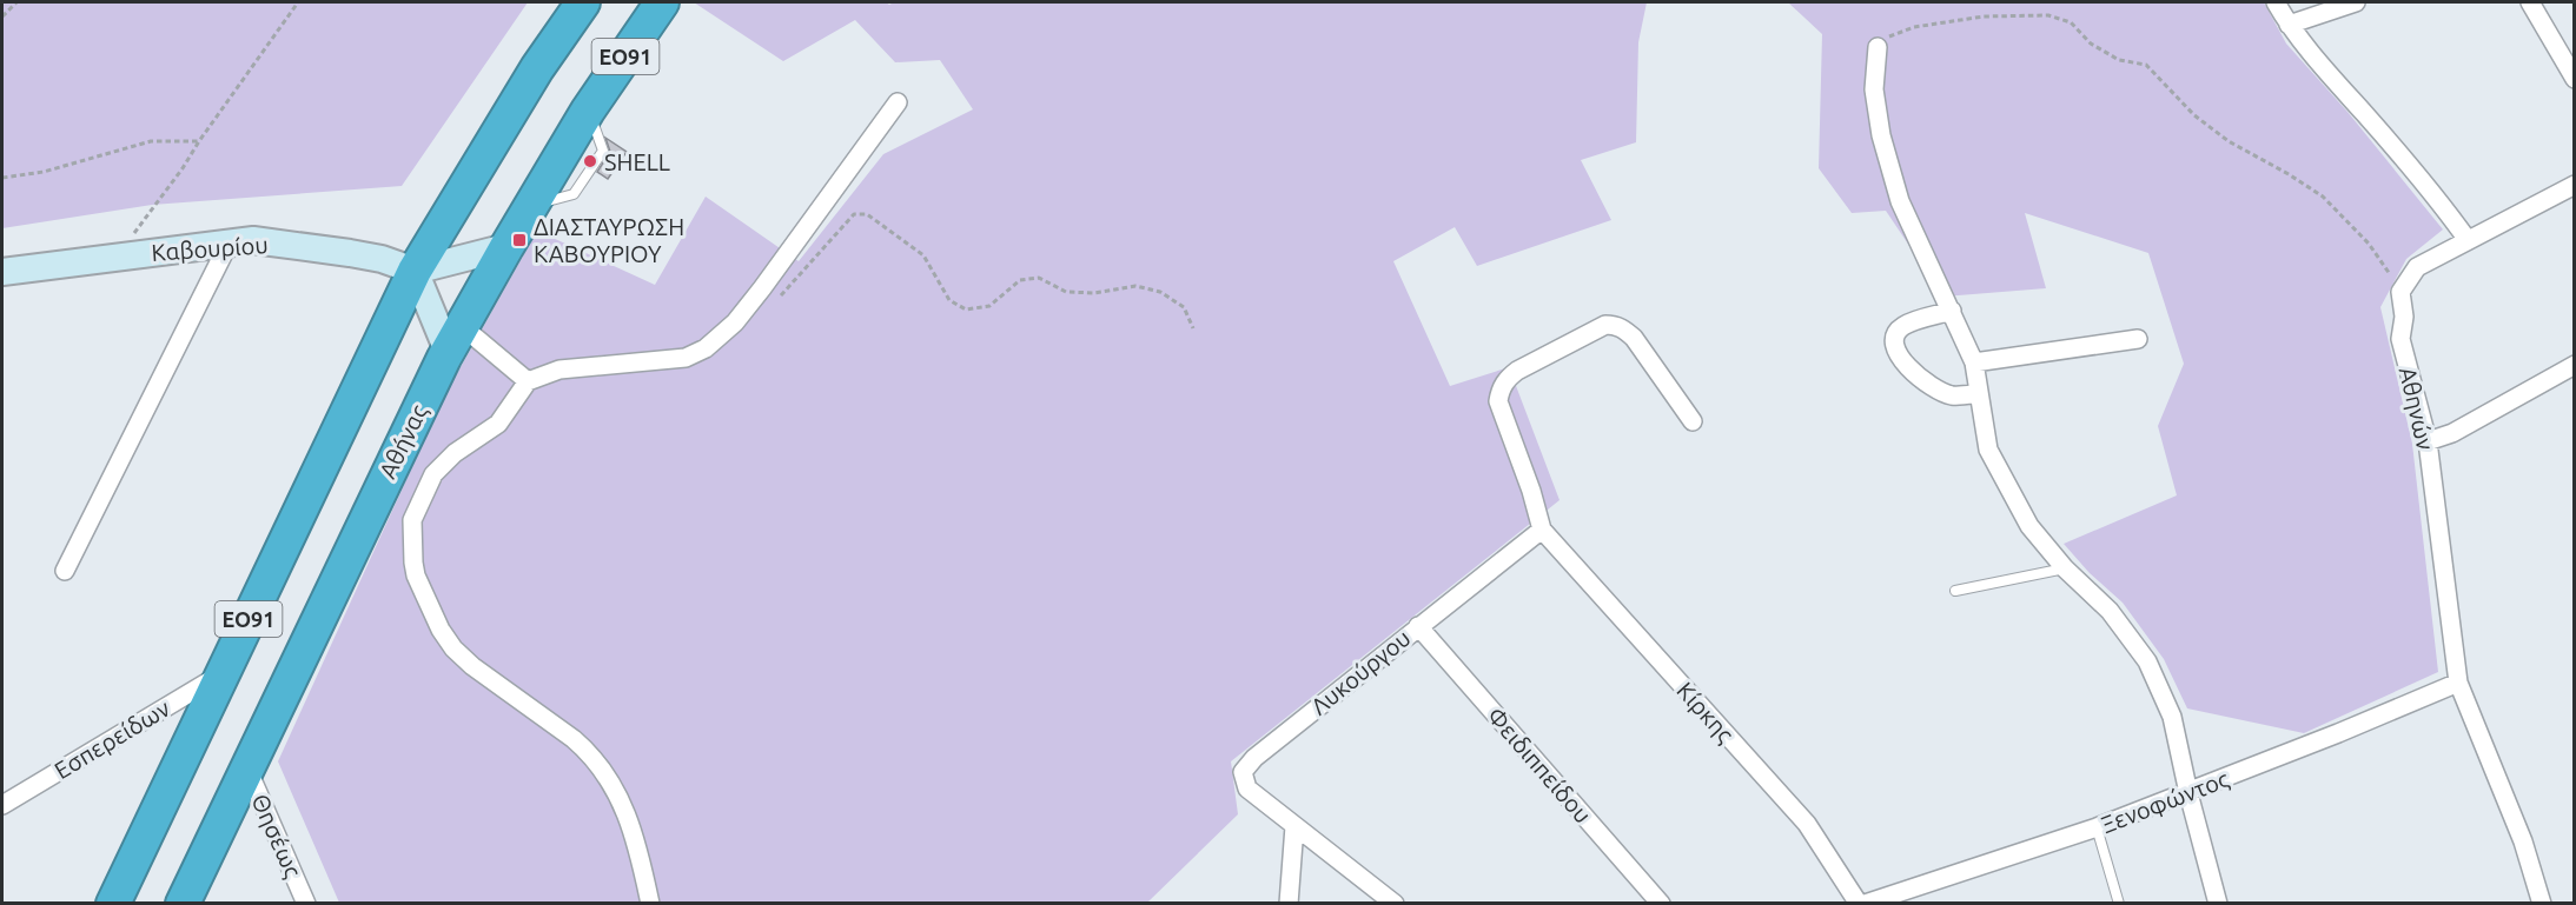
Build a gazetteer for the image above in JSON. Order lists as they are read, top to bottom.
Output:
{
  "streets": {
    "highway": ["ΕΟ91", "Αθήνας"],
    "street": [
      "Καβουρίου",
      "Αθηνών",
      "Λυκούργου",
      "Κίρκης",
      "Εσπερείδων",
      "Φειδιππείδου",
      "Ξενοφώντος",
      "Θησέως"
    ]
  },
  "crossings": [
    ["ΕΟ91", "Καβουρίου"],
    ["ΕΟ91", "Εσπερείδων"],
    ["Αθηνών", "Ξενοφώντος"],
    ["Αθήνας", "Θησέως"],
    ["Λυκούργου", "Κίρκης"],
    ["Λυκούργου", "Φειδιππείδου"]
  ],
  "places": {
    "other": ["SHELL"],
    "transit": ["ΔΙΑΣΤΑΥΡΩΣΗ ΚΑΒΟΥΡΙΟΥ"]
  }
}
